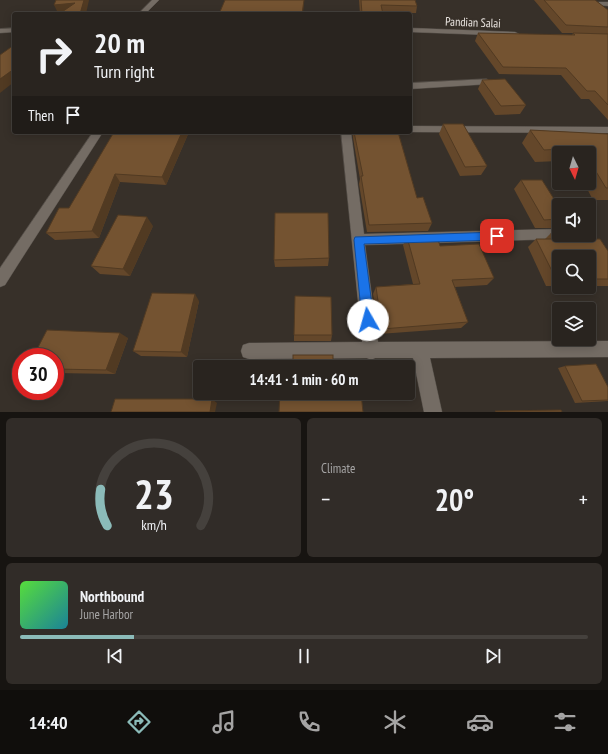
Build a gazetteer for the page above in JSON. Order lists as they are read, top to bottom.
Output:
{
  "streets": {
    "street": ["Pandian Salai"]
  },
  "north": "bottom",
  "page": {
    "turn": ["20 m", "Turn right"],
    "then": "Then",
    "limit": "30",
    "trip": "14:41 · 1 min · 60 m",
    "tile": "Climate",
    "heat": ["−", "20°", "+"],
    "song": ["Northbound", "June Harbor"],
    "tabs": "14:40",
    "gauge": ["23", "km/h"]
  }
}
